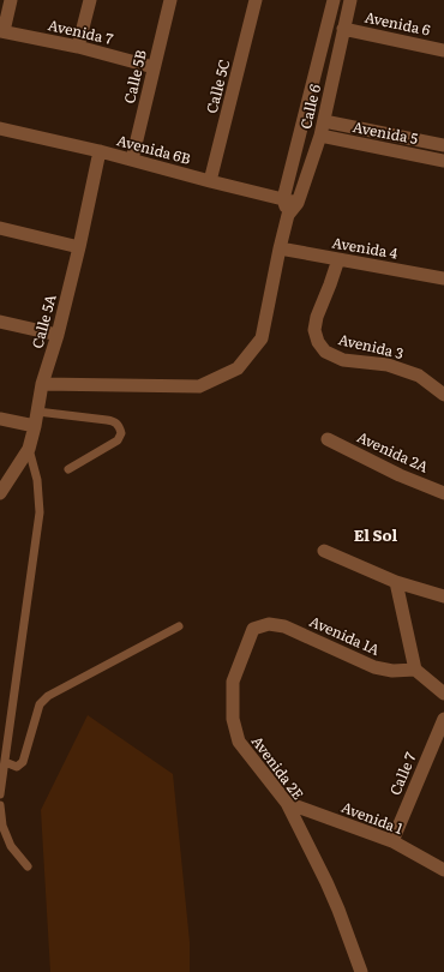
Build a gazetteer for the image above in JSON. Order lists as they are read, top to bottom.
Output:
{
  "streets": {
    "street": [
      "Avenida 6",
      "Avenida 7",
      "Calle 5B",
      "Calle 5C",
      "Calle 6",
      "Avenida 5",
      "Avenida 6B",
      "Avenida 4",
      "Calle 5A",
      "Avenida 3",
      "Avenida 2A",
      "Avenida 1A",
      "Avenida 2E",
      "Calle 7",
      "Avenida 1"
    ]
  },
  "crossings": [
    ["Avenida 6", "Calle 6"],
    ["Avenida 7", "Calle 5B"],
    ["Calle 5B", "Avenida 6B"],
    ["Calle 5C", "Avenida 6B"],
    ["Calle 6", "Avenida 5"],
    ["Calle 6", "Avenida 6B"],
    ["Calle 6", "Avenida 4"],
    ["Calle 6", "Calle 5A"],
    ["Avenida 6B", "Calle 5A"],
    ["Avenida 4", "Avenida 3"],
    ["Avenida 1A", "Avenida 2E"],
    ["Avenida 2E", "Avenida 1"],
    ["Calle 7", "Avenida 1"]
  ],
  "districts": ["El Sol"]
}
